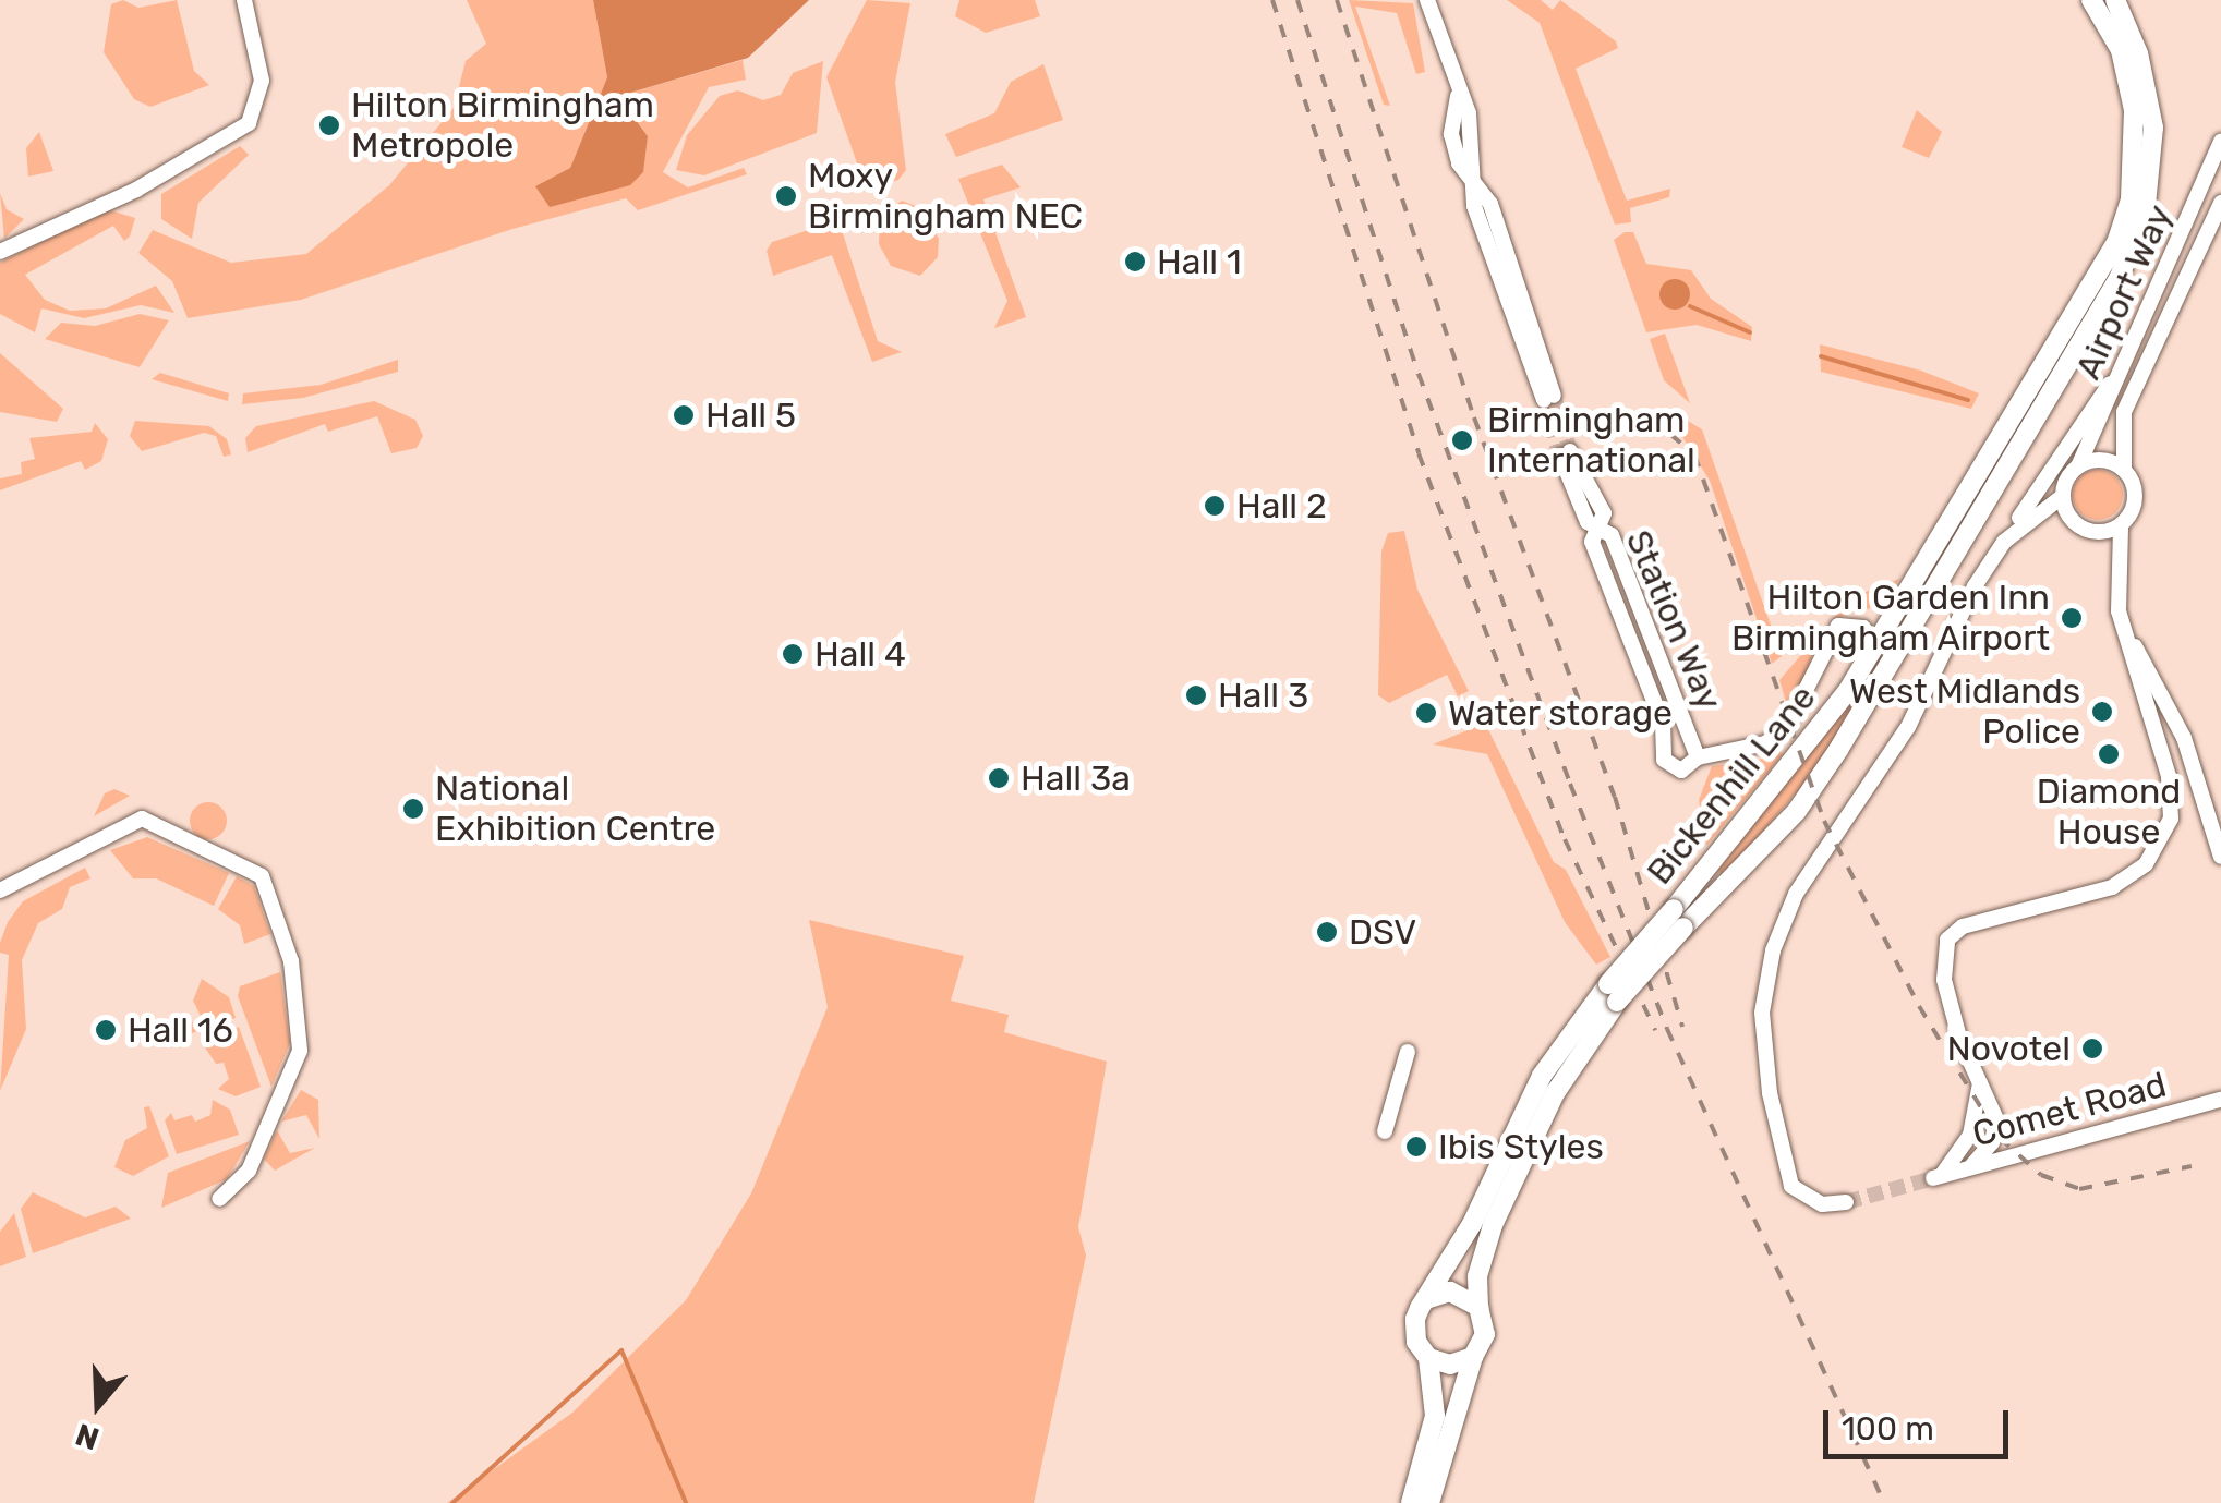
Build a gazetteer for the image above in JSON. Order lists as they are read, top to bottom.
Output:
{
  "streets": {
    "main road": ["Bickenhill Lane"],
    "street": ["Airport Way", "Station Way", "Comet Road"]
  },
  "crossings": [
    ["Station Way", "Bickenhill Lane"]
  ],
  "places": [
    "Hilton Birmingham Metropole",
    "Moxy Birmingham NEC",
    "Hall 1",
    "Hall 5",
    "Birmingham International",
    "Hall 2",
    "Hilton Garden Inn Birmingham Airport",
    "Hall 4",
    "Hall 3",
    "West Midlands Police",
    "Water storage",
    "Diamond House",
    "Hall 3a",
    "National Exhibition Centre",
    "DSV",
    "Hall 16",
    "Novotel",
    "Ibis Styles"
  ],
  "scale_bar": "100 m",
  "north": "bottom"
}
